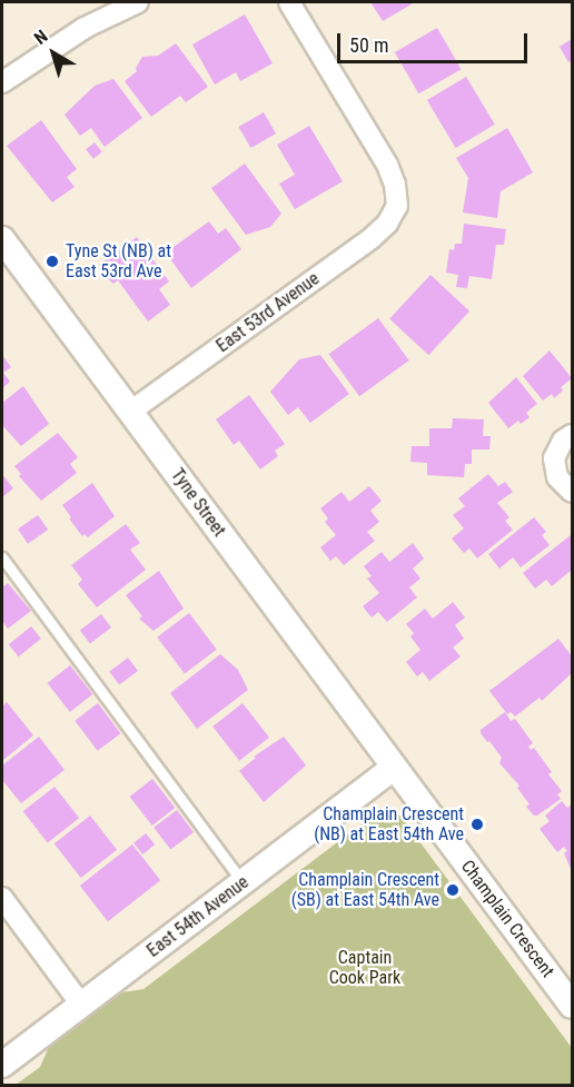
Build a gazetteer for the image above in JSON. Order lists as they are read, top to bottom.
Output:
{
  "streets": {
    "street": [
      "East 53rd Avenue",
      "Tyne Street",
      "East 54th Avenue",
      "Champlain Crescent"
    ]
  },
  "crossings": [
    ["East 53rd Avenue", "Tyne Street"],
    ["Tyne Street", "East 54th Avenue"],
    ["Tyne Street", "Champlain Crescent"],
    ["East 54th Avenue", "Champlain Crescent"]
  ],
  "parks": ["Captain Cook Park"],
  "places": ["Tyne St (NB) at East 53rd Ave", "Champlain Crescent (NB) at East 54th Ave", "Champlain Crescent (SB) at East 54th Ave"],
  "scale_bar": "50 m",
  "north": "top left"
}
